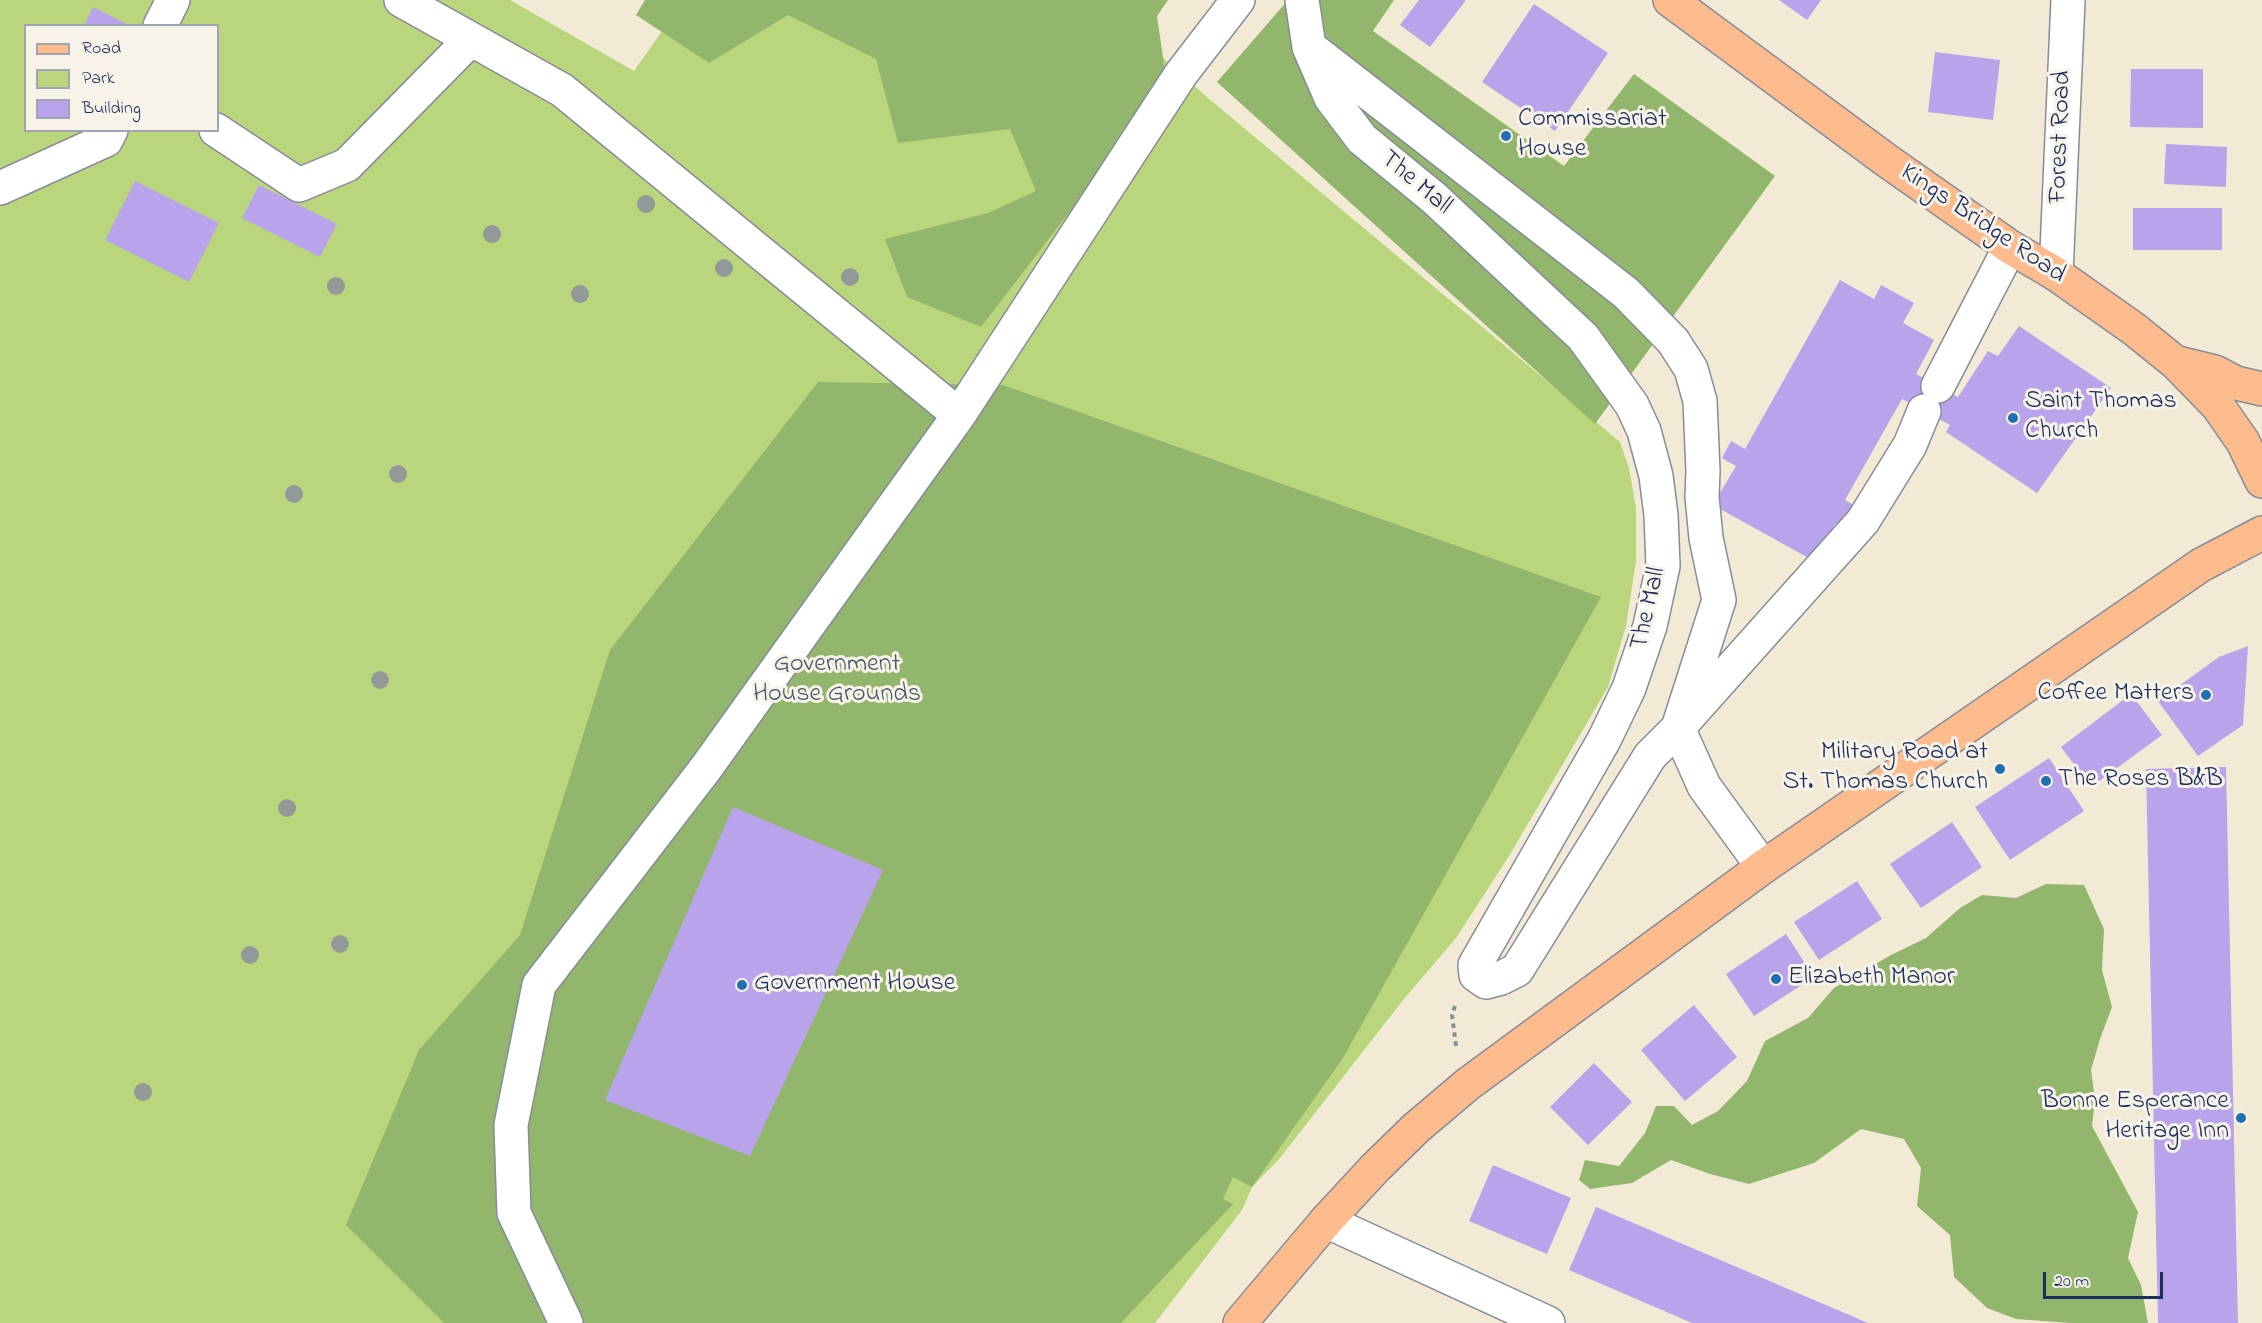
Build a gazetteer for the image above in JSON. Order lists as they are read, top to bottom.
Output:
{
  "streets": {
    "main road": ["Kings Bridge Road"],
    "street": ["Forest Road", "The Mall"]
  },
  "crossings": [
    ["Forest Road", "Kings Bridge Road"]
  ],
  "parks": ["Government House Grounds"],
  "places": [
    "Commissariat House",
    "Saint Thomas Church",
    "Coffee Matters",
    "Military Road at St. Thomas Church",
    "The Roses B&B",
    "Elizabeth Manor",
    "Government House",
    "Bonne Esperance Heritage Inn"
  ],
  "legend": ["Road", "Park", "Building"],
  "scale_bar": "20 m"
}
